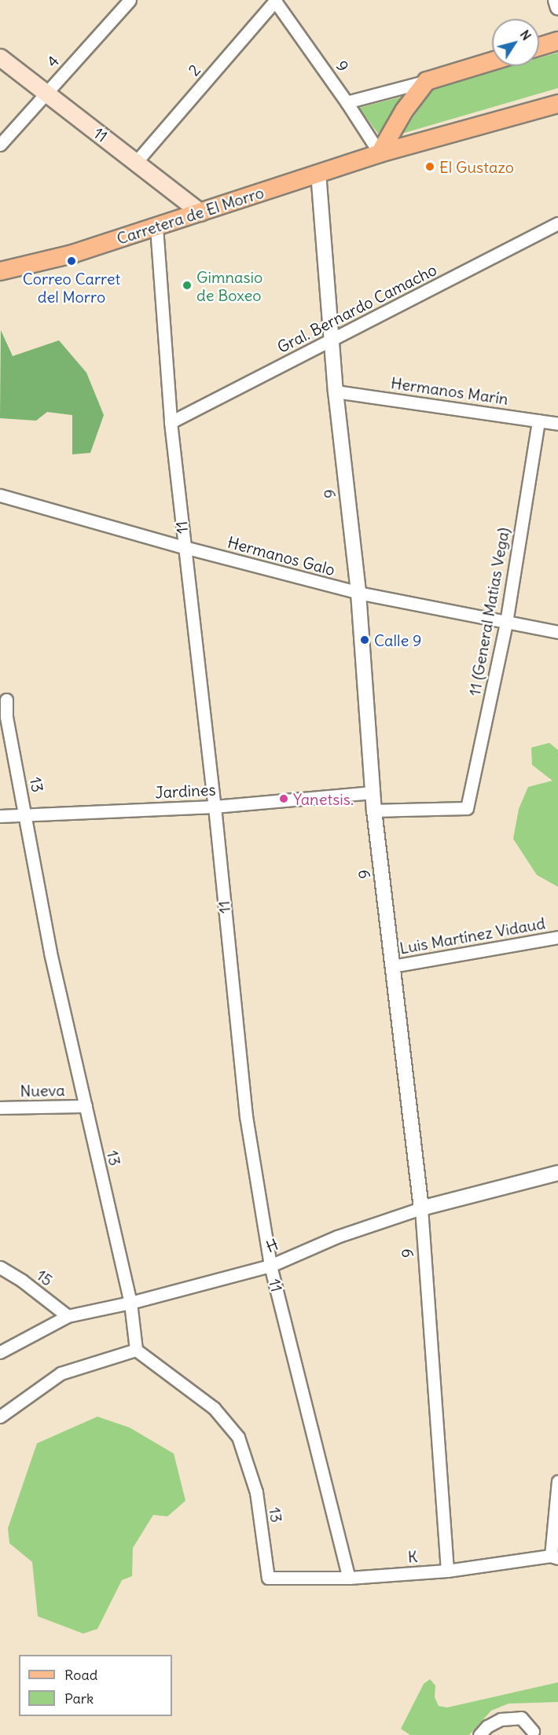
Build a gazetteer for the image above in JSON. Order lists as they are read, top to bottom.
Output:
{
  "streets": {
    "main road": ["11", "Carretera de El Morro"],
    "street": [
      "4",
      "9",
      "2",
      "Gral. Bernardo Camacho",
      "Hermanos Marín",
      "Hermanos Galo",
      "11 (General Matias Vega)",
      "13",
      "Jardines",
      "Luis Martínez Vidaud",
      "Nueva",
      "H",
      "15",
      "K"
    ]
  },
  "crossings": [
    ["4", "11"],
    ["9", "2"],
    ["9", "Carretera de El Morro"],
    ["9", "Gral. Bernardo Camacho"],
    ["9", "Hermanos Marín"],
    ["9", "Hermanos Galo"],
    ["9", "11 (General Matias Vega)"],
    ["9", "Jardines"],
    ["9", "Luis Martínez Vidaud"],
    ["9", "H"],
    ["9", "K"],
    ["2", "11"],
    ["11", "Carretera de El Morro"],
    ["11", "Gral. Bernardo Camacho"],
    ["11", "Hermanos Galo"],
    ["11", "Jardines"],
    ["11", "H"],
    ["11", "K"],
    ["Hermanos Marín", "11 (General Matias Vega)"],
    ["Hermanos Galo", "11 (General Matias Vega)"],
    ["13", "Jardines"],
    ["13", "Nueva"],
    ["13", "H"],
    ["13", "K"],
    ["H", "15"]
  ],
  "places": [
    "El Gustazo",
    "Correo Carret del Morro",
    "Gimnasio de Boxeo",
    "Calle 9",
    "Yanetsis."
  ],
  "legend": ["Road", "Park"],
  "north": "top right"
}
